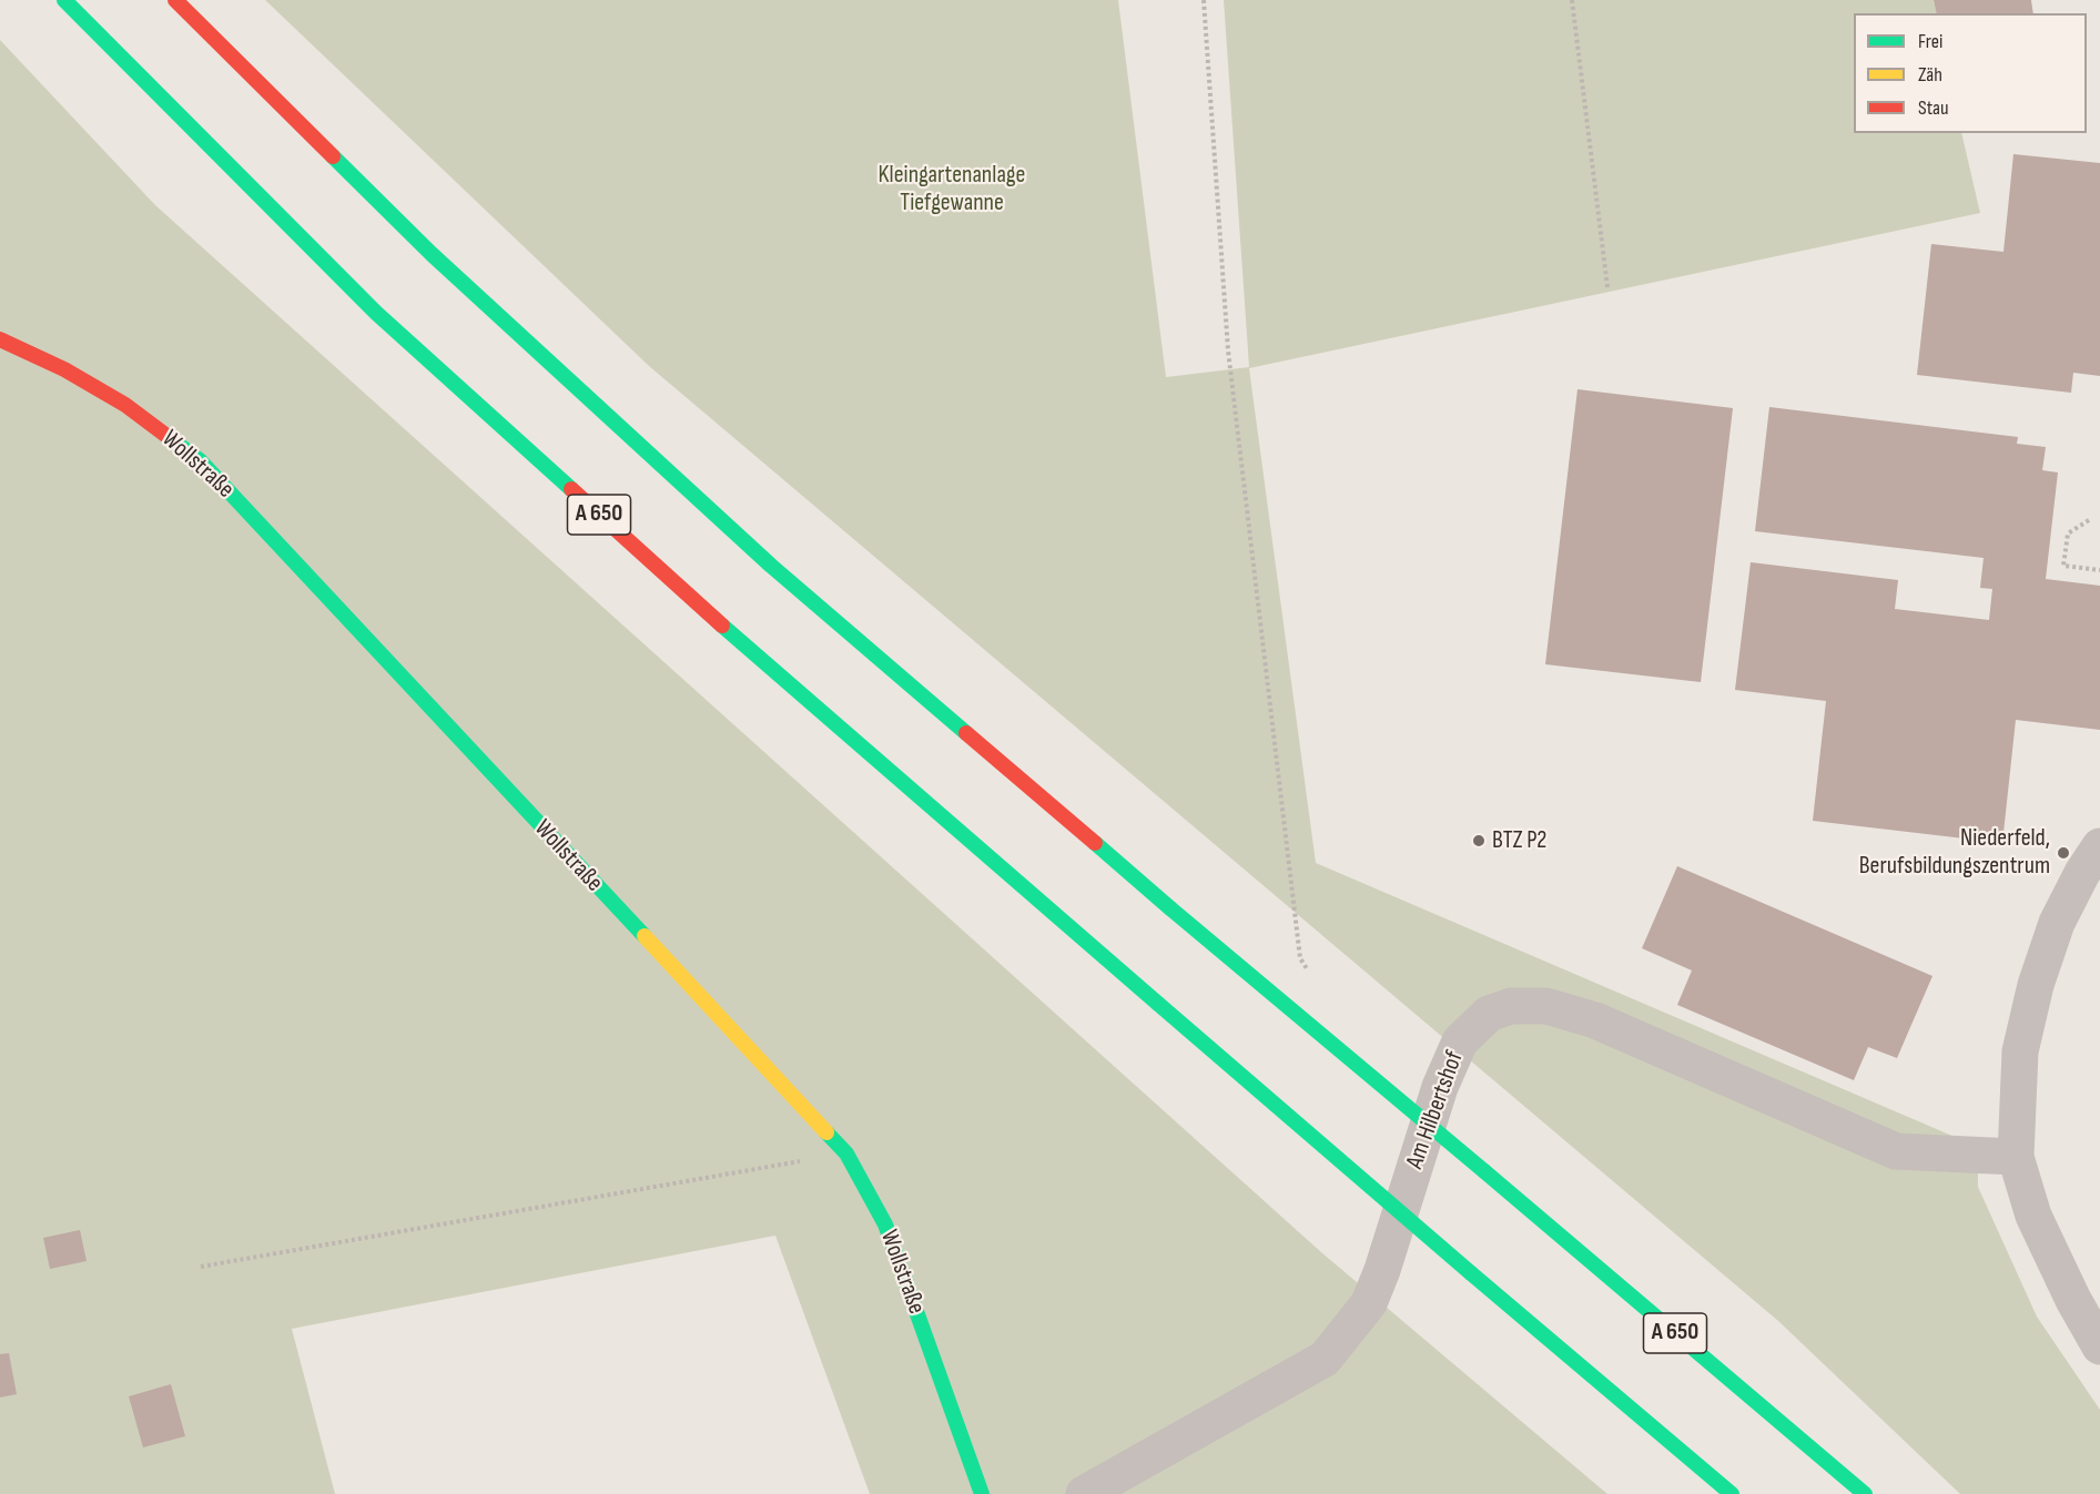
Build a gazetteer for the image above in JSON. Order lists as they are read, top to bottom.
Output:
{
  "streets": {
    "main road": ["Wollstraße", "A 650"],
    "street": ["Am Hilbertshof"]
  },
  "parks": ["Kleingartenanlage Tiefgewanne"],
  "places": ["BTZ P2", "Niederfeld, Berufsbildungszentrum"],
  "legend": ["Frei", "Zäh", "Stau"]
}
